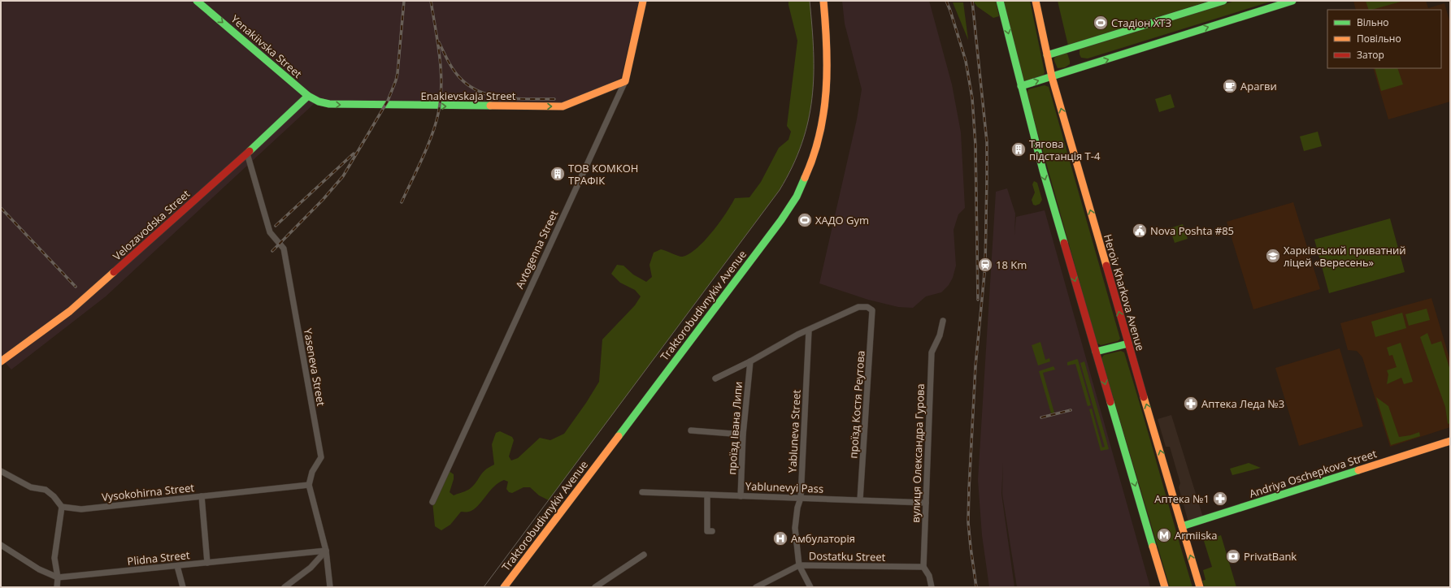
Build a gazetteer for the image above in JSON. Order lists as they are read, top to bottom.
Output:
{
  "streets": {
    "main road": [
      "Yenakiivska Street",
      "Enakievskaja Street",
      "Velozavodska Street",
      "Avtogenna Street",
      "Heroiv Kharkova Avenue",
      "Traktorobudivnykiv Avenue",
      "Andriya Oschepkova Street"
    ],
    "street": [
      "Yaseneva Street",
      "проїзд Костя Реутова",
      "проїзд Івана Липи",
      "Yabluneva Street",
      "вулиця Олександра Гурова",
      "Yablunevyi Pass",
      "Vysokohirna Street",
      "Dostatku Street",
      "Plidna Street"
    ]
  },
  "crossings": [
    ["Yenakiivska Street", "Enakievskaja Street"],
    ["Yenakiivska Street", "Velozavodska Street"],
    ["Enakievskaja Street", "Velozavodska Street"],
    ["Enakievskaja Street", "Avtogenna Street"],
    ["Velozavodska Street", "Yaseneva Street"],
    ["Heroiv Kharkova Avenue", "Andriya Oschepkova Street"],
    ["Yaseneva Street", "Vysokohirna Street"],
    ["проїзд Костя Реутова", "Yabluneva Street"],
    ["проїзд Костя Реутова", "Yablunevyi Pass"],
    ["проїзд Івана Липи", "Yablunevyi Pass"],
    ["Yabluneva Street", "Yablunevyi Pass"],
    ["Yabluneva Street", "Dostatku Street"],
    ["вулиця Олександра Гурова", "Yablunevyi Pass"],
    ["вулиця Олександра Гурова", "Dostatku Street"]
  ],
  "one_way": ["Yenakiivska Street", "Enakievskaja Street"],
  "places": {
    "sports": ["Стадіон ХТЗ", "ХАДО Gym"],
    "cafe": ["Арагви"],
    "building": ["Тягова підстанція Т-4", "ТОВ КОМКОН ТРАФІК"],
    "public building": ["Nova Poshta #85"],
    "school or university": ["Харківський приватний ліцей «Вересень»"],
    "station": ["18 Km"],
    "pharmacy": ["Аптека Леда №3", "Аптека №1"],
    "metro station": ["Armiiska"],
    "hospital": ["Амбулаторія"],
    "bank": ["PrivatBank"]
  },
  "legend": ["Вільно", "Повільно", "Затор"]
}
